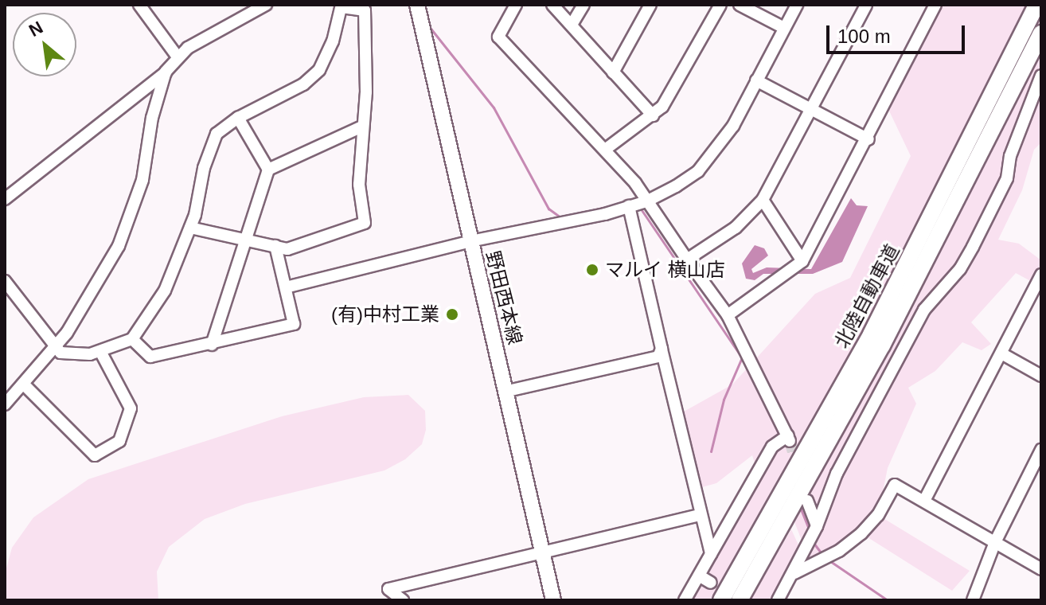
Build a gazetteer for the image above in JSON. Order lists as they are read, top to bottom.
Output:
{
  "streets": {
    "highway": ["北陸自動車道"],
    "main road": ["野田西本線"]
  },
  "places": ["マルイ 横山店", "(有)中村工業"],
  "scale_bar": "100 m",
  "north": "top left"
}
